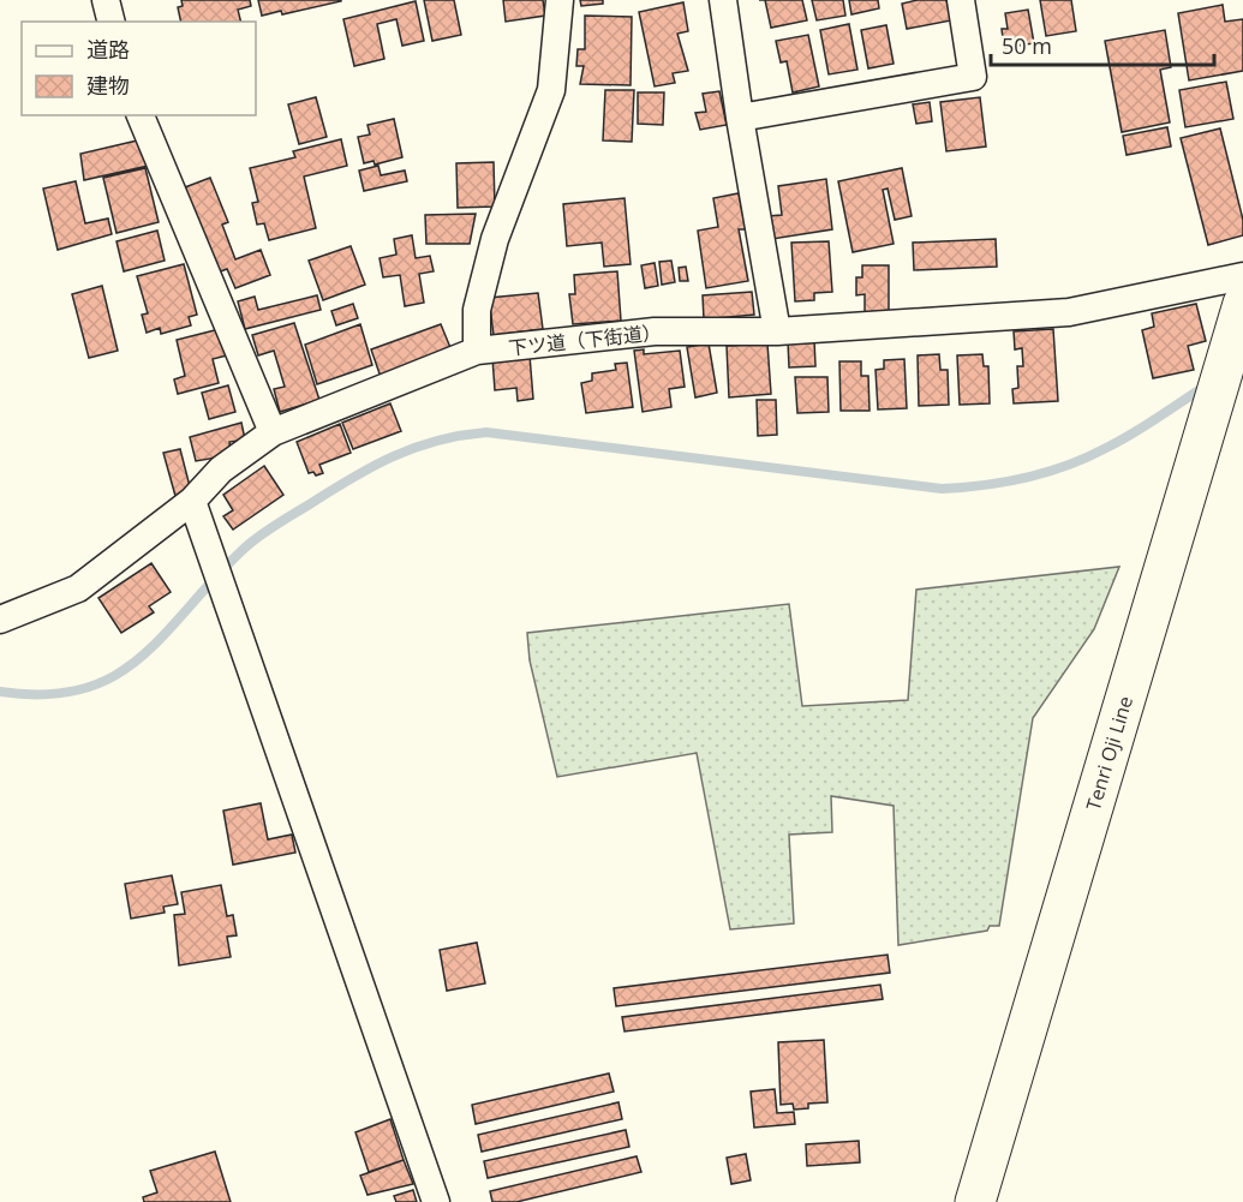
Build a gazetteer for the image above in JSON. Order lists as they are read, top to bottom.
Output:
{
  "streets": {
    "main road": ["Tenri Oji Line"],
    "street": ["下ツ道（下街道）"]
  },
  "legend": ["道路", "建物"],
  "scale_bar": "50 m"
}
